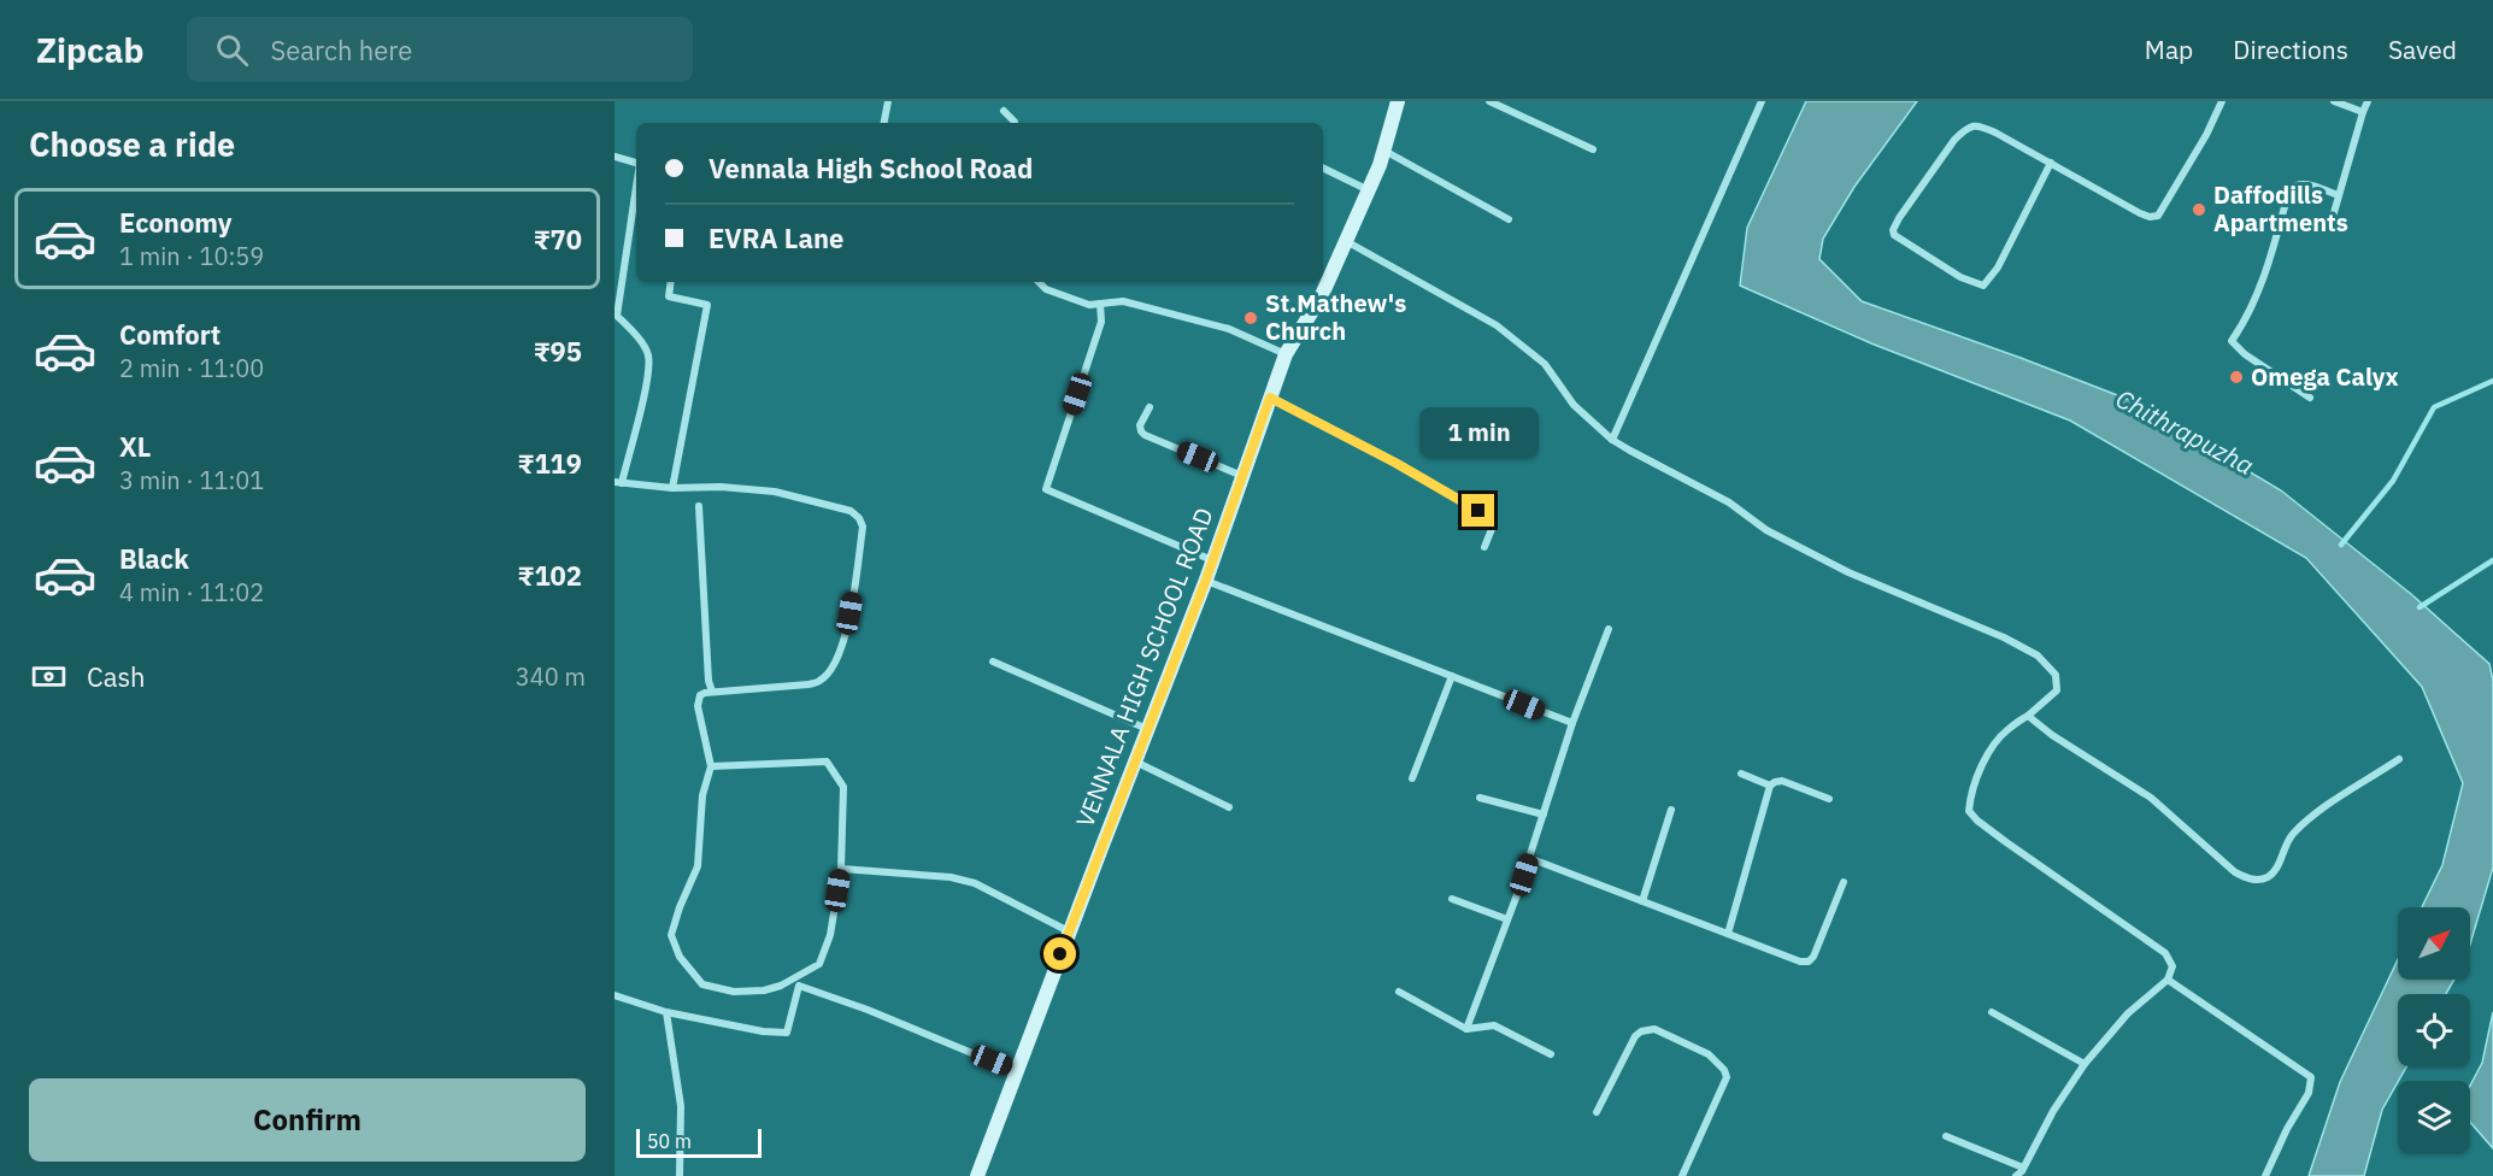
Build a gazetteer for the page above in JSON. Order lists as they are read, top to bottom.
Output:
{
  "streets": {
    "main road": ["VENNALA HIGH SCHOOL ROAD"]
  },
  "water": ["Chithrapuzha"],
  "places": ["Daffodills Apartments", "St.Mathew's Church", "Omega Calyx"],
  "scale_bar": "50 m",
  "north": "top right",
  "page": {
    "header": "Zipcab",
    "search": "Search here",
    "nav": ["Map", "Directions", "Saved"],
    "heading": "Choose a ride",
    "banner": ["Vennala High School Road", "EVRA Lane"],
    "list": [
      {
        "name": "Economy",
        "note": "1 min · 10:59",
        "value": "₹70"
      },
      {
        "name": "Comfort",
        "note": "2 min · 11:00",
        "value": "₹95"
      },
      {
        "name": "XL",
        "note": "3 min · 11:01",
        "value": "₹119"
      },
      {
        "name": "Black",
        "note": "4 min · 11:02",
        "value": "₹102"
      }
    ],
    "bubble": "1 min",
    "pay": ["Cash", "340 m"],
    "buttons": "Confirm",
    "scale": "50 m"
  }
}
